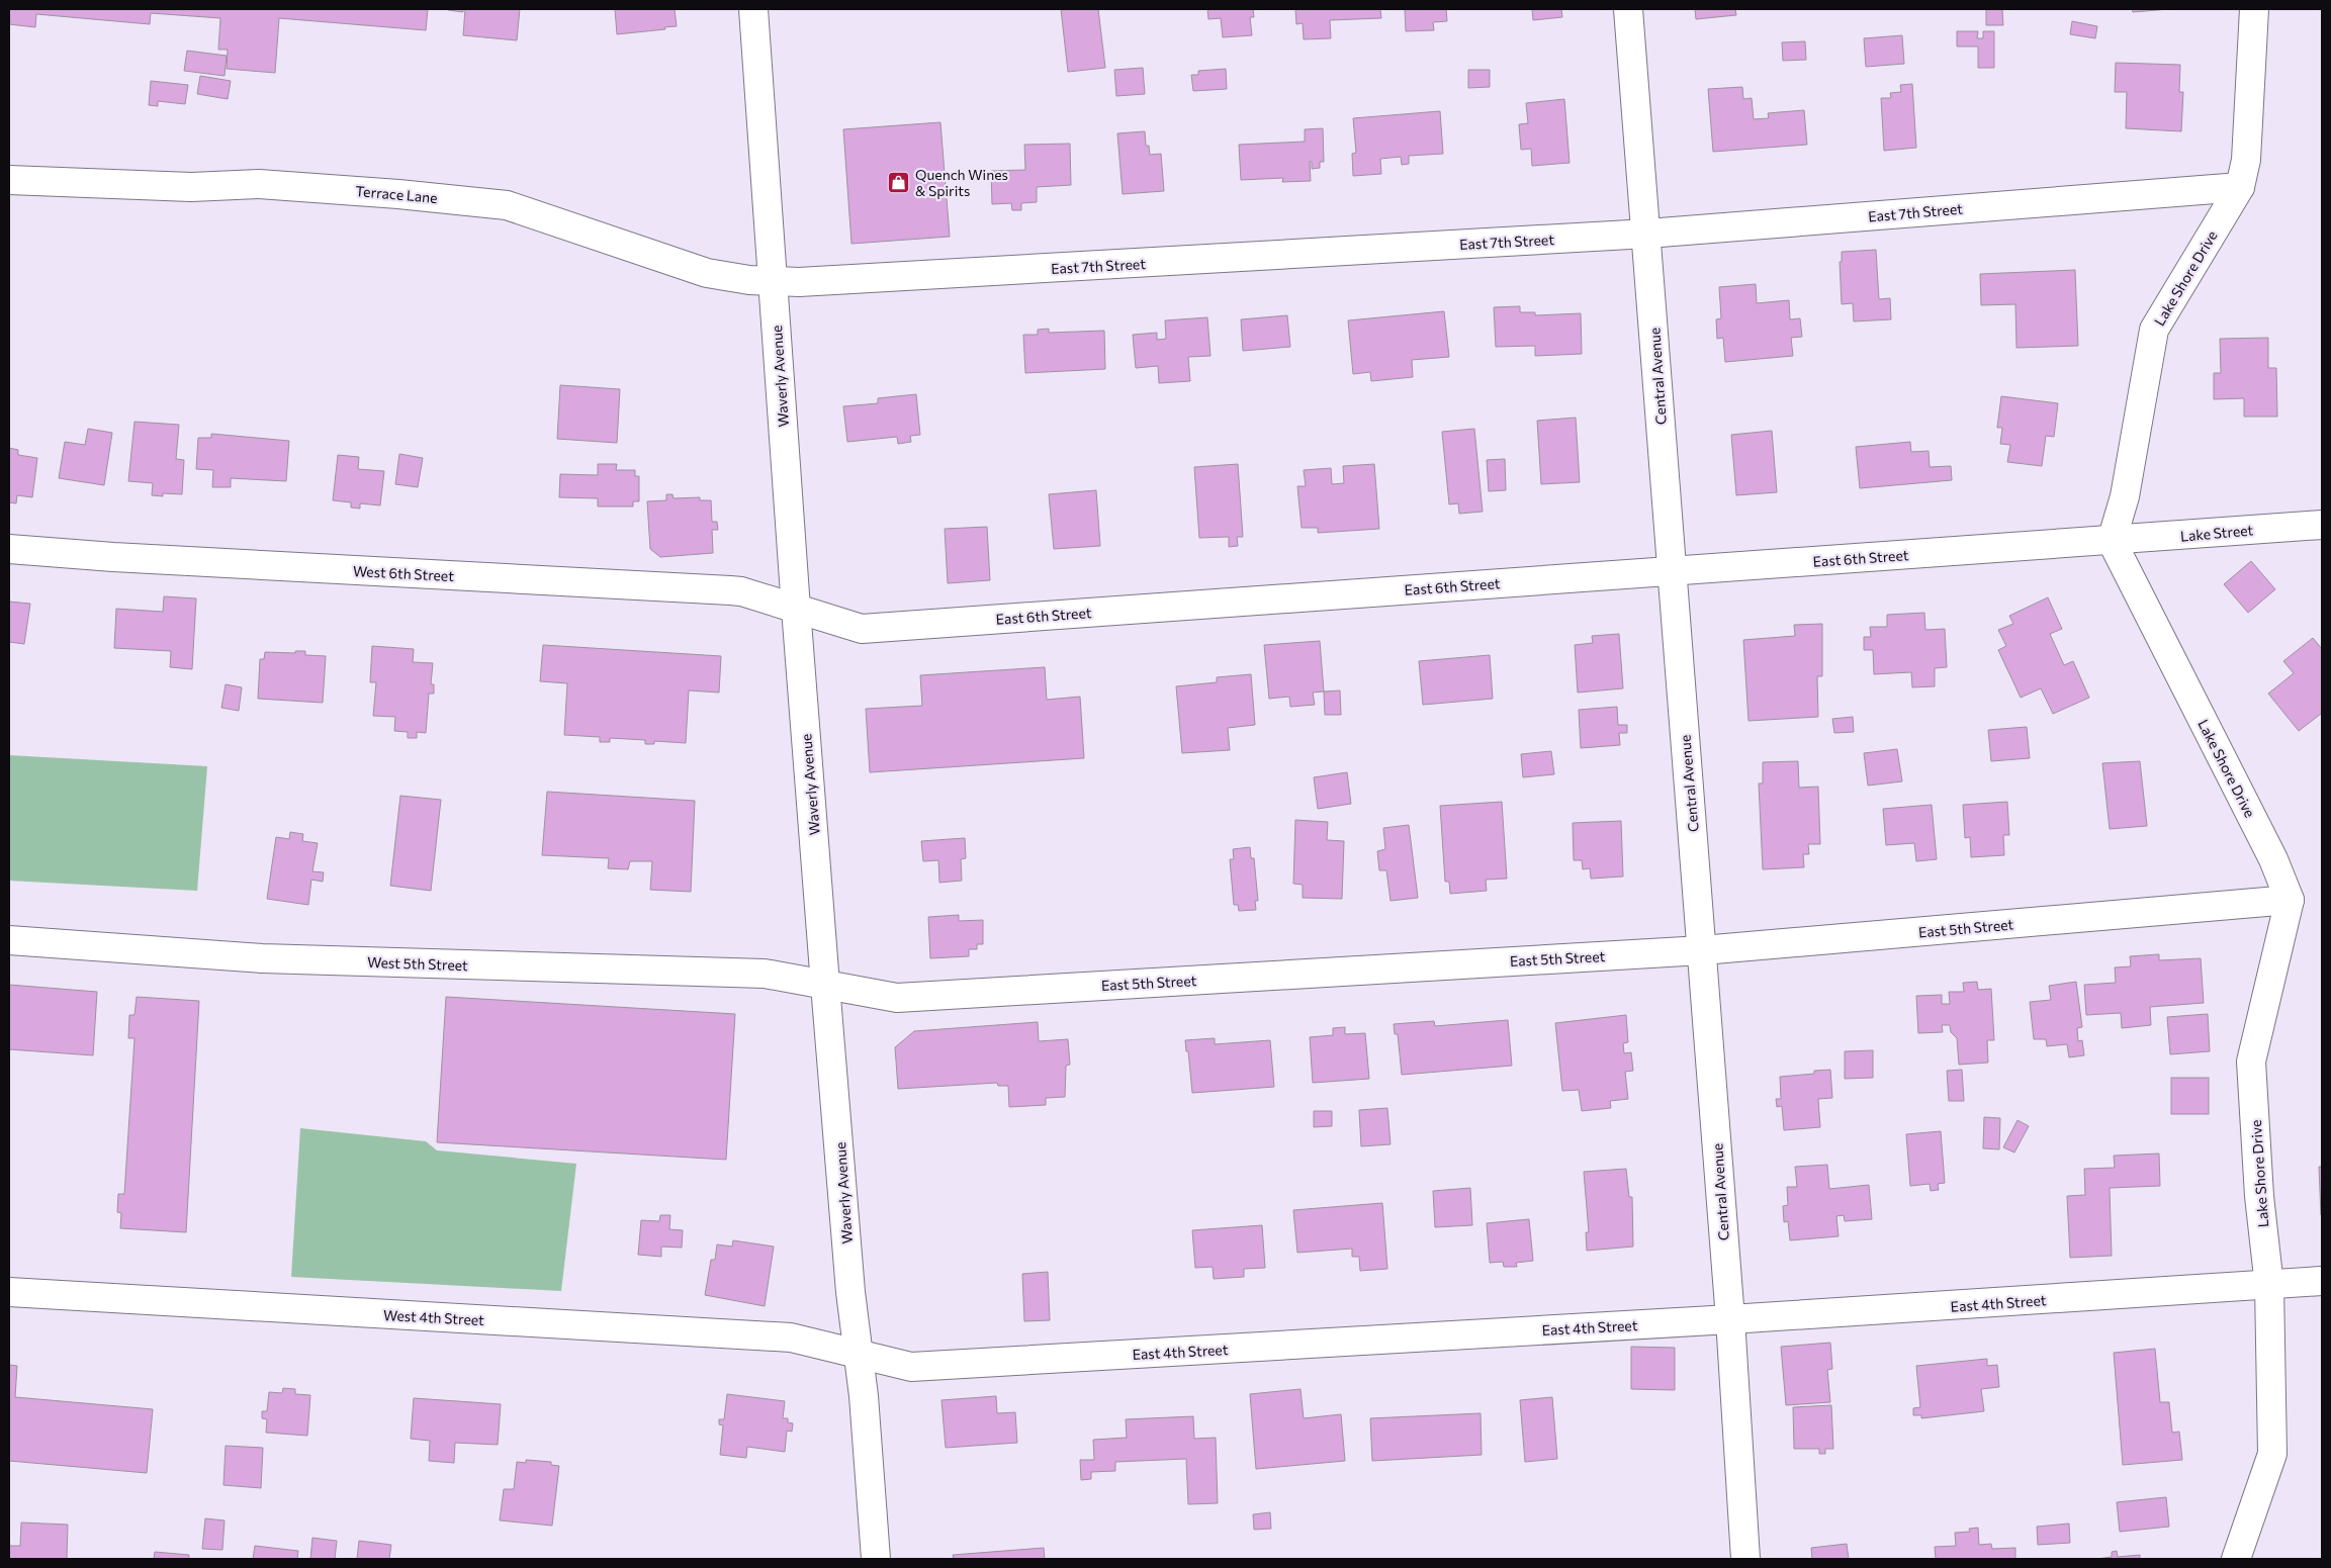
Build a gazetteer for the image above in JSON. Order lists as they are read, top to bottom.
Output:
{
  "streets": {
    "street": [
      "Terrace Lane",
      "East 7th Street",
      "Lake Shore Drive",
      "Waverly Avenue",
      "Central Avenue",
      "Lake Street",
      "East 6th Street",
      "West 6th Street",
      "East 5th Street",
      "West 5th Street",
      "East 4th Street",
      "West 4th Street"
    ]
  },
  "crossings": [
    ["Terrace Lane", "East 7th Street"],
    ["Terrace Lane", "Waverly Avenue"],
    ["East 7th Street", "Lake Shore Drive"],
    ["East 7th Street", "Waverly Avenue"],
    ["East 7th Street", "Central Avenue"],
    ["Lake Shore Drive", "Lake Street"],
    ["Lake Shore Drive", "East 6th Street"],
    ["Lake Shore Drive", "East 5th Street"],
    ["Lake Shore Drive", "East 4th Street"],
    ["Waverly Avenue", "East 6th Street"],
    ["Waverly Avenue", "West 6th Street"],
    ["Waverly Avenue", "East 5th Street"],
    ["Waverly Avenue", "West 5th Street"],
    ["Waverly Avenue", "East 4th Street"],
    ["Waverly Avenue", "West 4th Street"],
    ["Central Avenue", "East 6th Street"],
    ["Central Avenue", "East 5th Street"],
    ["Central Avenue", "East 4th Street"],
    ["Lake Street", "East 6th Street"],
    ["East 6th Street", "West 6th Street"],
    ["East 5th Street", "West 5th Street"],
    ["East 4th Street", "West 4th Street"]
  ],
  "places": {
    "shop": ["Quench Wines & Spirits"]
  }
}
